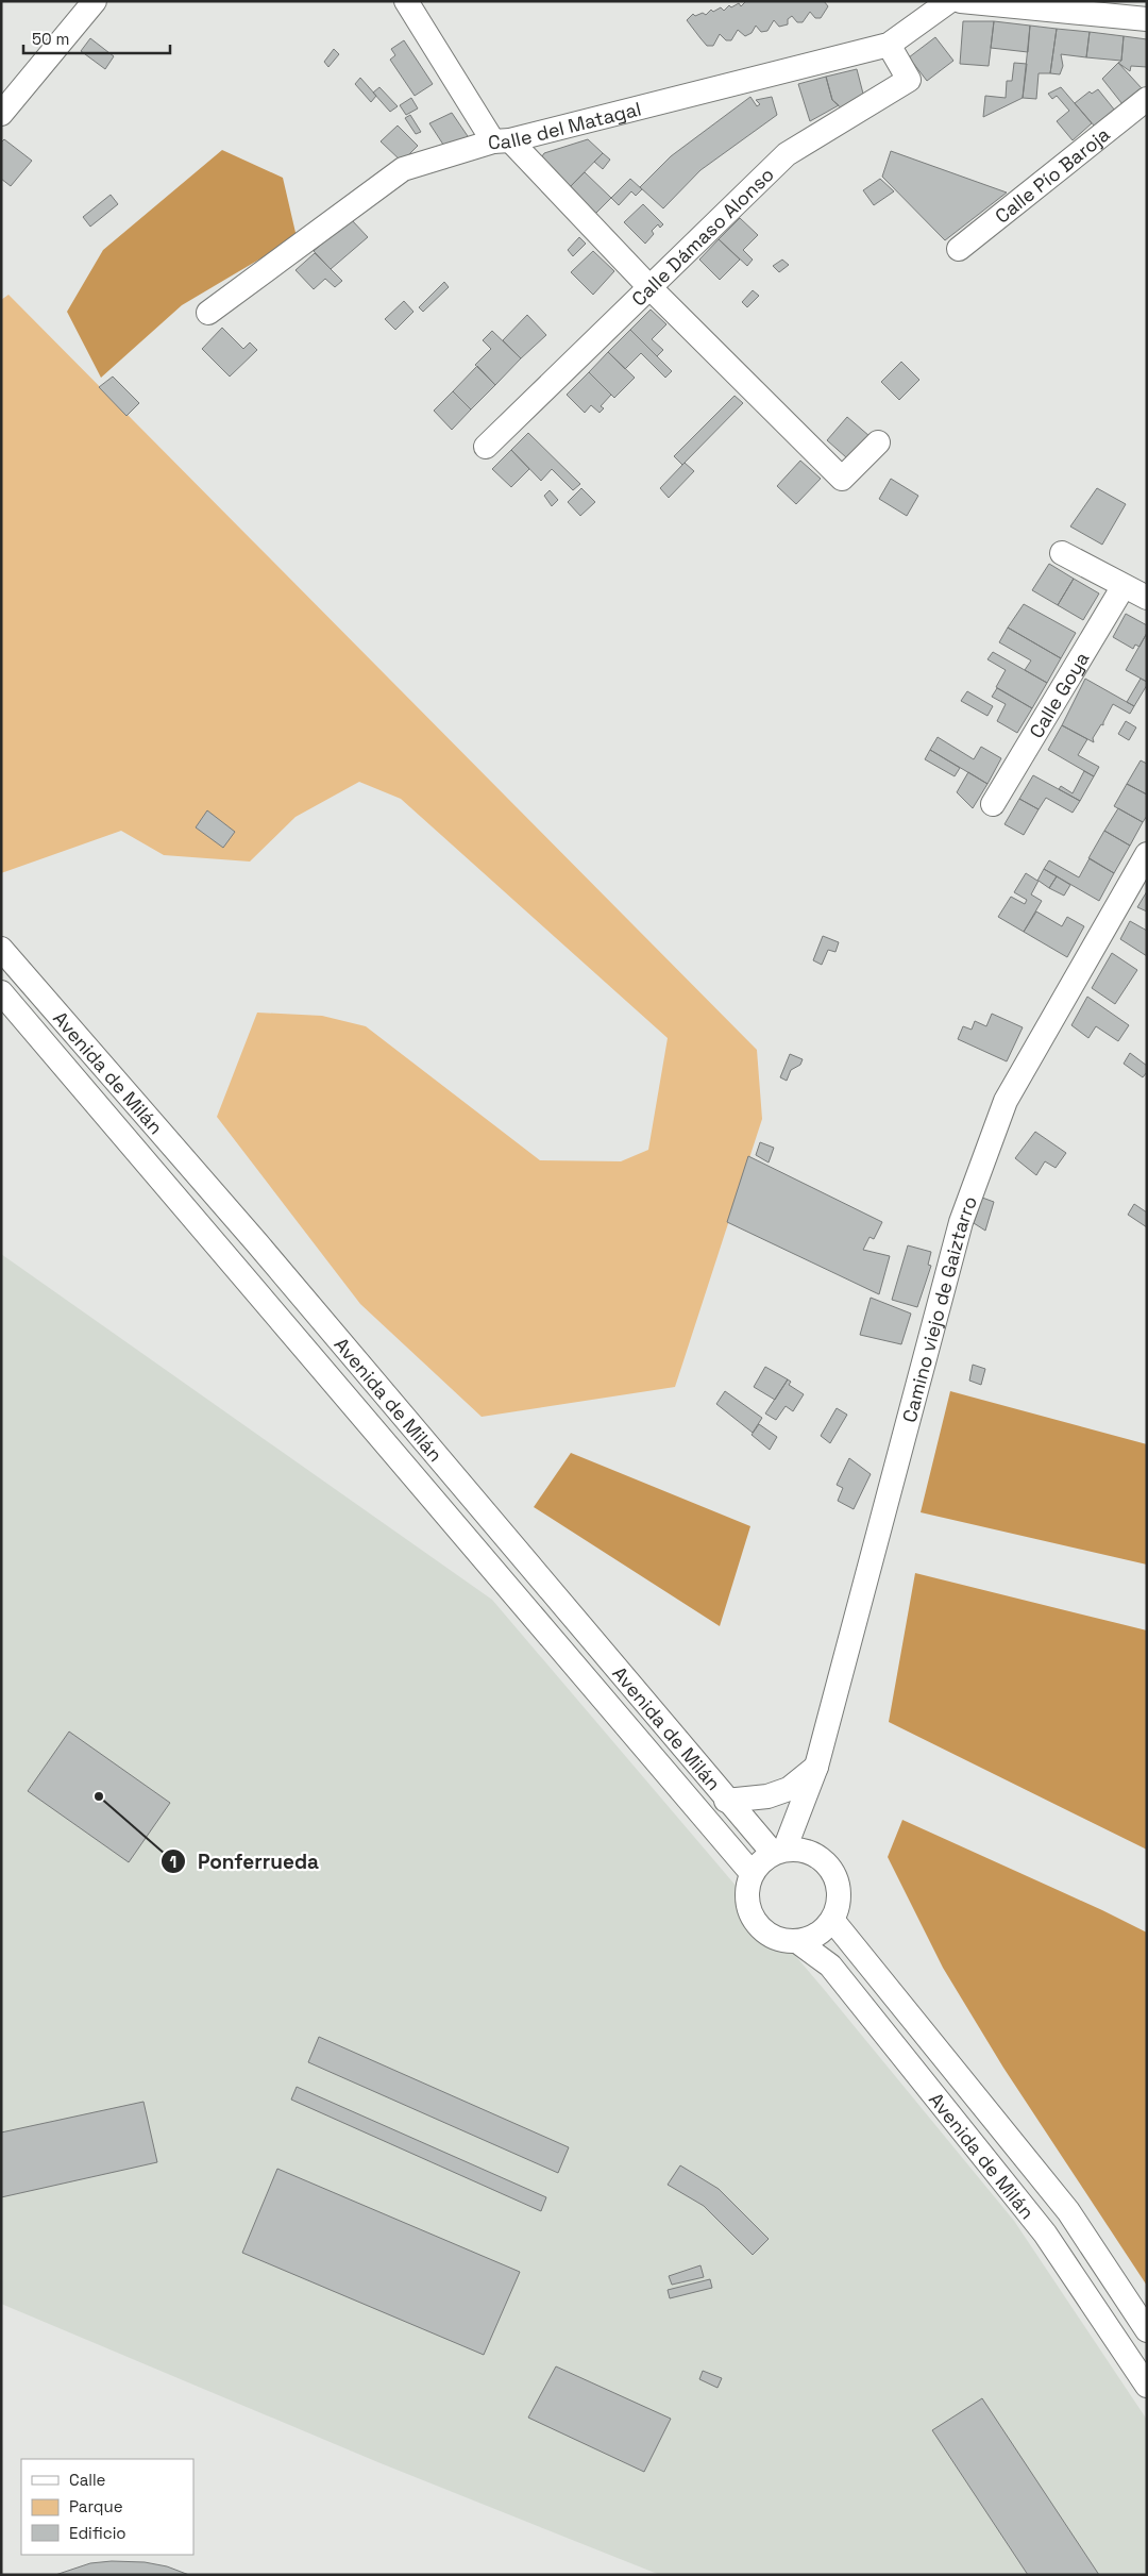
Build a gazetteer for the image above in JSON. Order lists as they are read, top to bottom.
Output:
{
  "streets": {
    "street": [
      "Calle del Matagal",
      "Calle Pío Baroja",
      "Calle Dámaso Alonso",
      "Calle Goya",
      "Avenida de Milán",
      "Camino viejo de Gaiztarro"
    ]
  },
  "crossings": [
    ["Calle del Matagal", "Calle Dámaso Alonso"],
    ["Avenida de Milán", "Camino viejo de Gaiztarro"]
  ],
  "places": ["Ponferrueda"],
  "legend": ["Calle", "Parque", "Edificio"],
  "scale_bar": "50 m"
}
